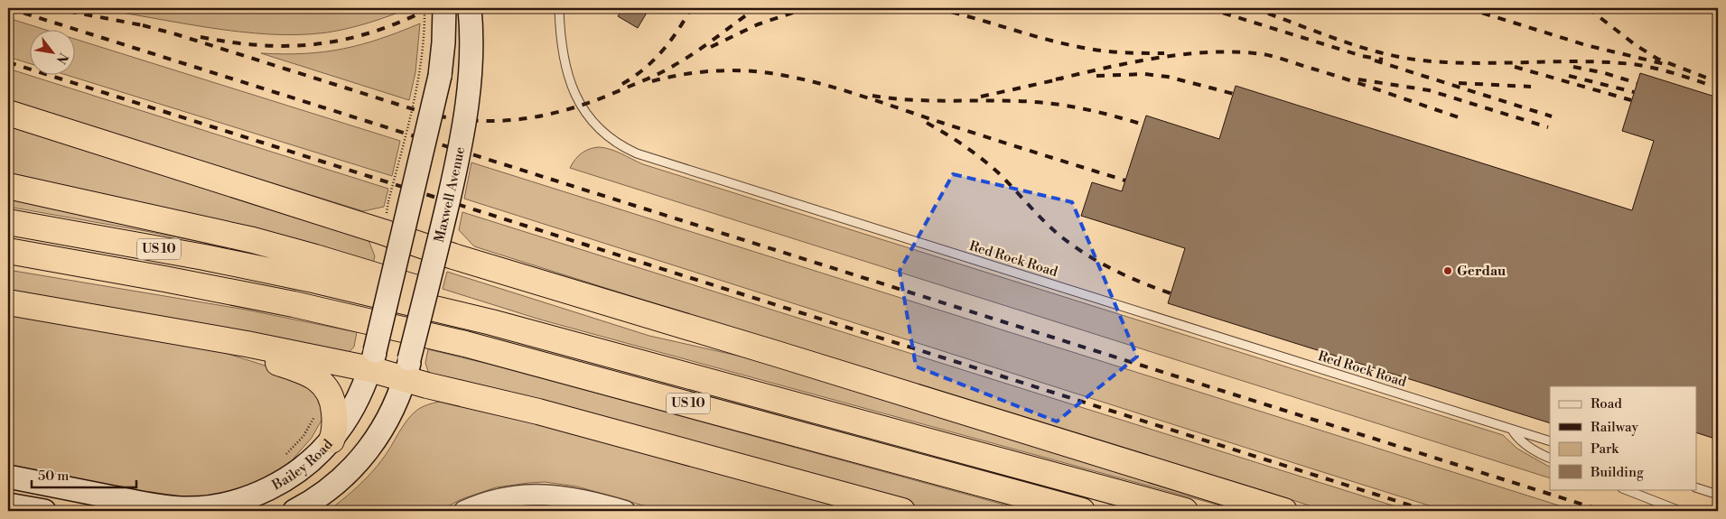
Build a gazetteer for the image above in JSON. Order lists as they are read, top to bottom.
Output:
{
  "streets": {
    "highway": ["US 10"],
    "main road": ["Maxwell Avenue", "Bailey Road"],
    "lane": ["Red Rock Road"]
  },
  "places": ["Gerdau"],
  "legend": [
    "Road",
    "Railway",
    "Park",
    "Building"
  ],
  "scale_bar": "50 m",
  "north": "bottom right"
}
